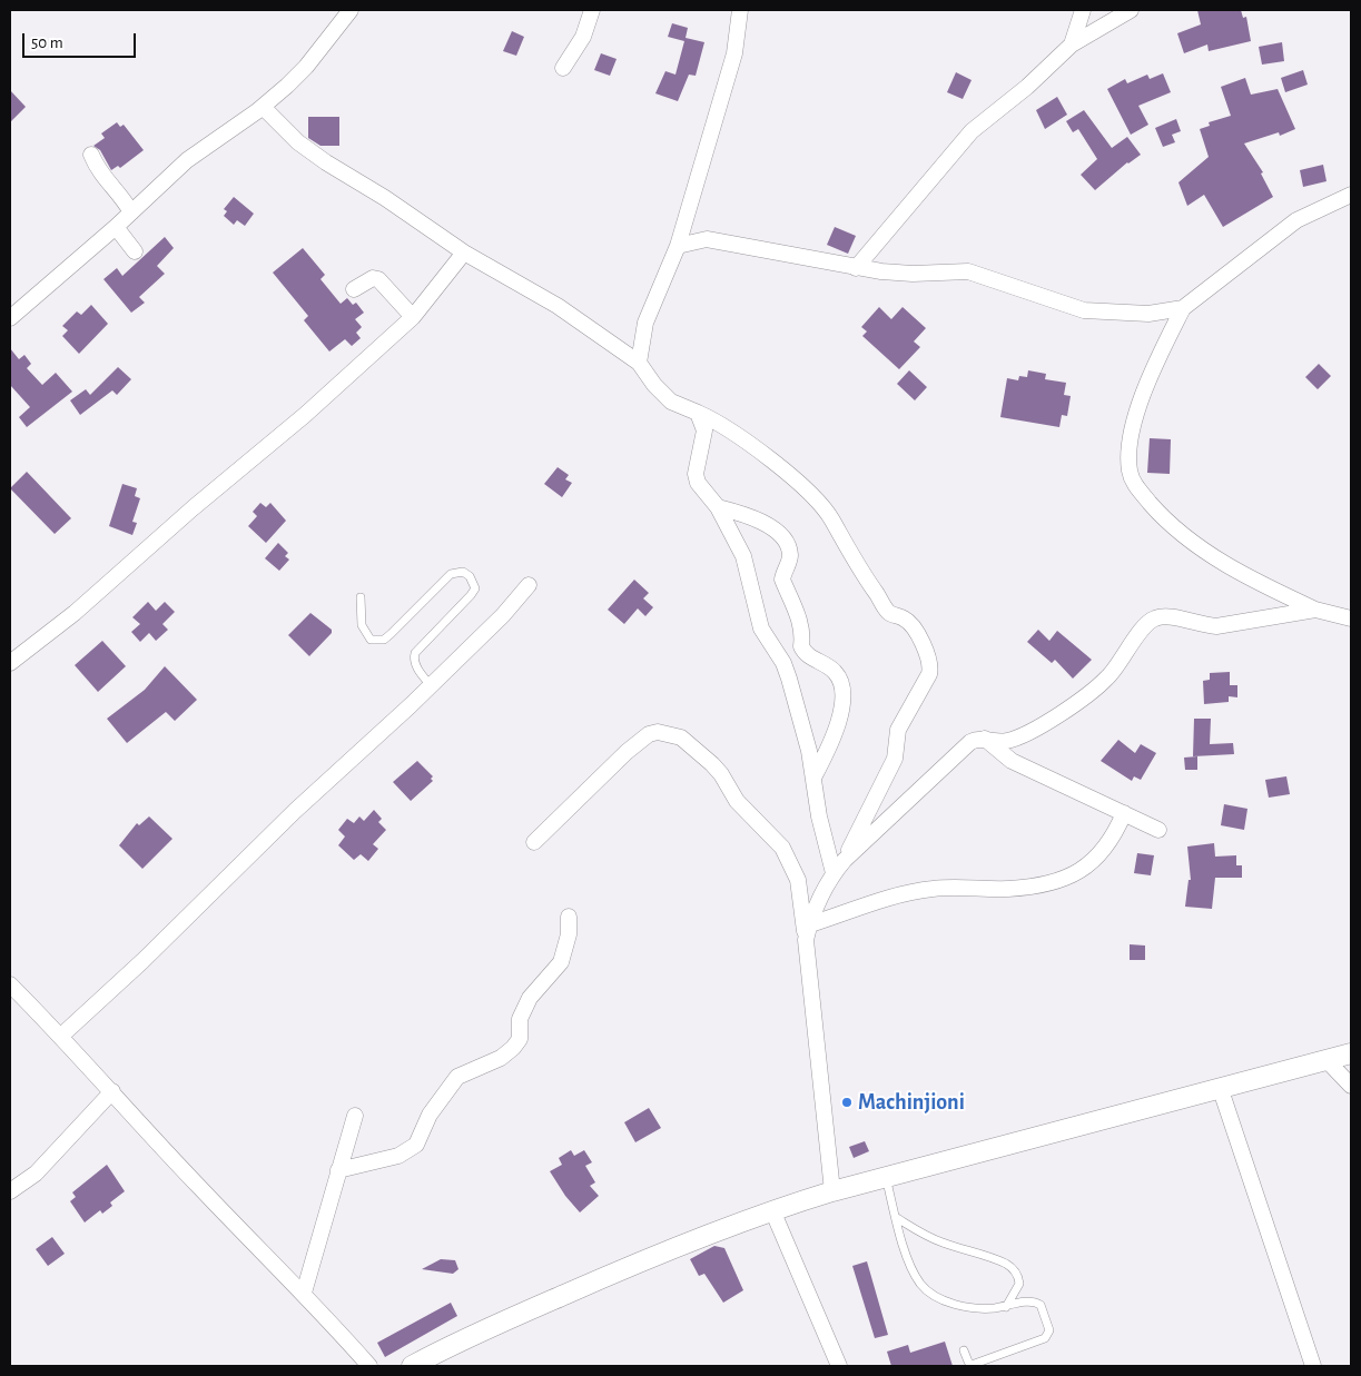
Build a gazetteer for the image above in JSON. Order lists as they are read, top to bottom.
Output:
{
  "places": ["Machinjioni"],
  "scale_bar": "50 m"
}
